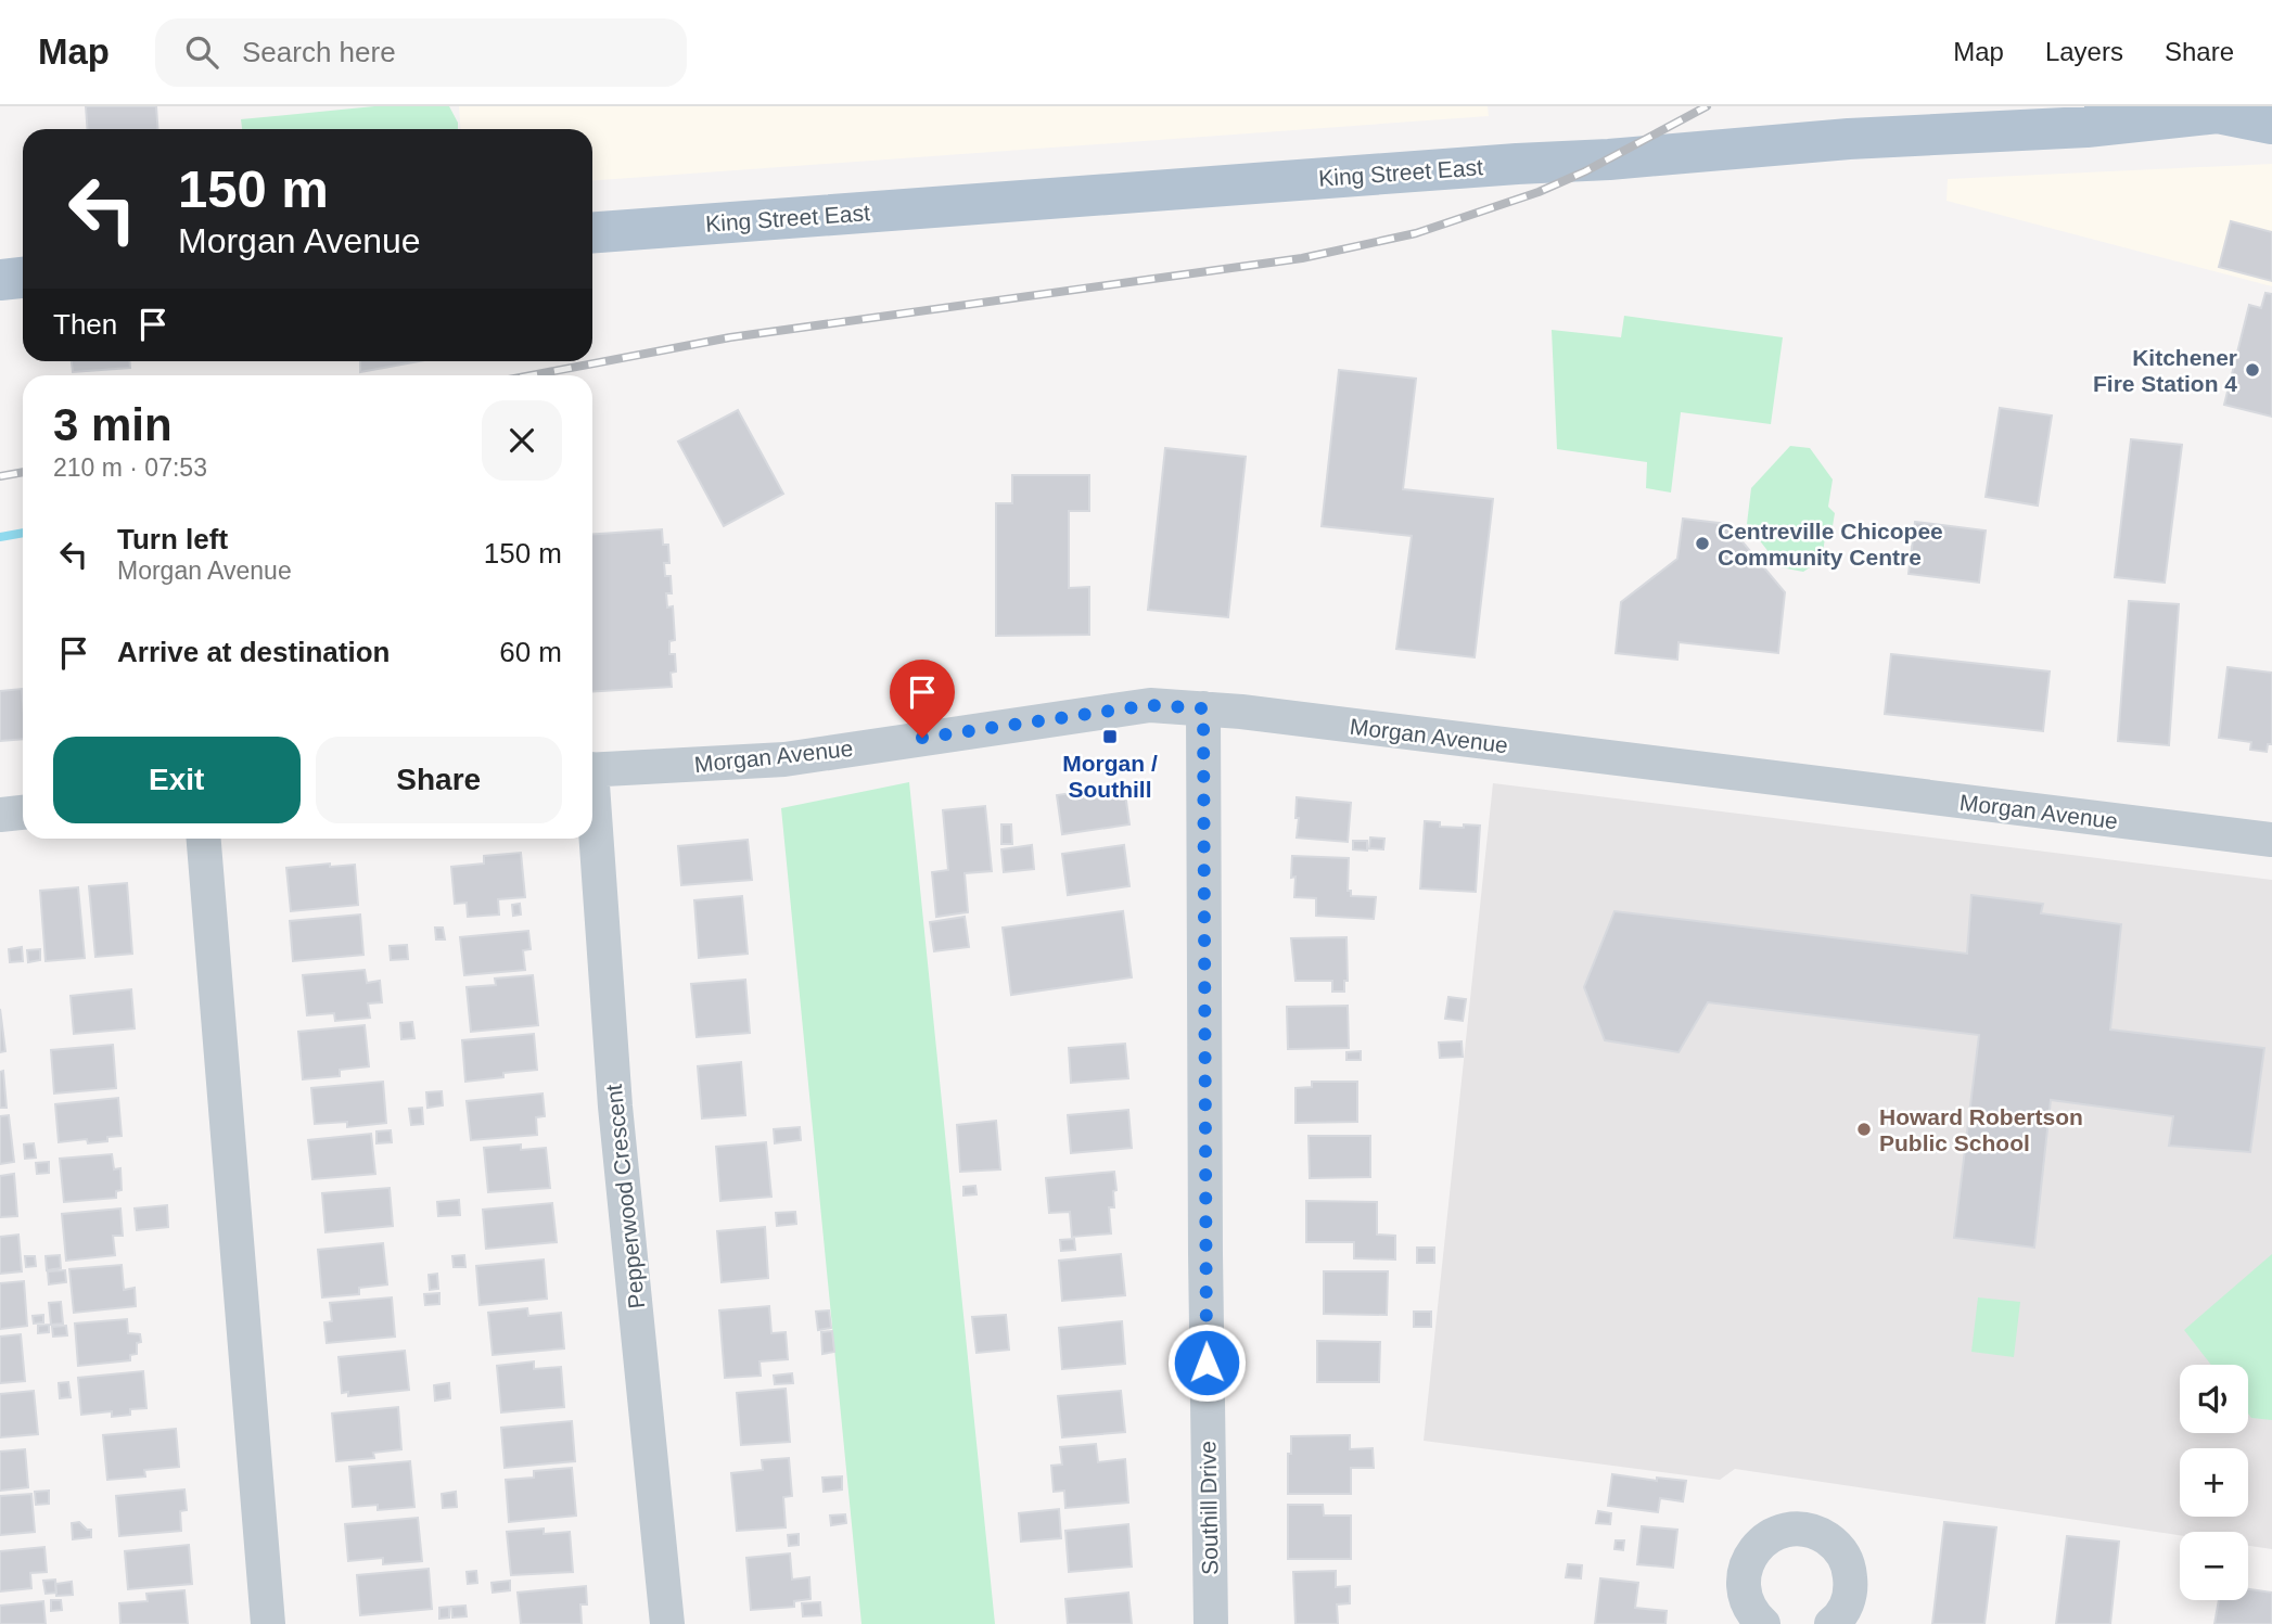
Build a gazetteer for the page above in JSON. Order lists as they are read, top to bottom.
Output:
{
  "streets": {
    "main road": ["King Street East"],
    "street": ["Morgan Avenue", "Pepperwood Crescent", "Southill Drive"]
  },
  "crossings": [
    ["Morgan Avenue", "Southill Drive"]
  ],
  "places": {
    "other": ["Kitchener Fire Station 4", "Centreville Chicopee Community Centre", "Howard Robertson Public School"],
    "transit": ["Morgan / Southill"]
  },
  "page": {
    "header": "Map",
    "search": "Search here",
    "nav": ["Map", "Layers", "Share"],
    "turn": ["150 m", "Morgan Avenue"],
    "then": "Then",
    "heading": ["3 min", "210 m · 07:53"],
    "list": [
      {
        "name": "Turn left",
        "note": "Morgan Avenue",
        "value": "150 m"
      },
      {
        "name": "Arrive at destination",
        "value": "60 m"
      }
    ],
    "buttons": ["Exit", "Share"],
    "map_buttons": ["+", "−"]
  }
}
